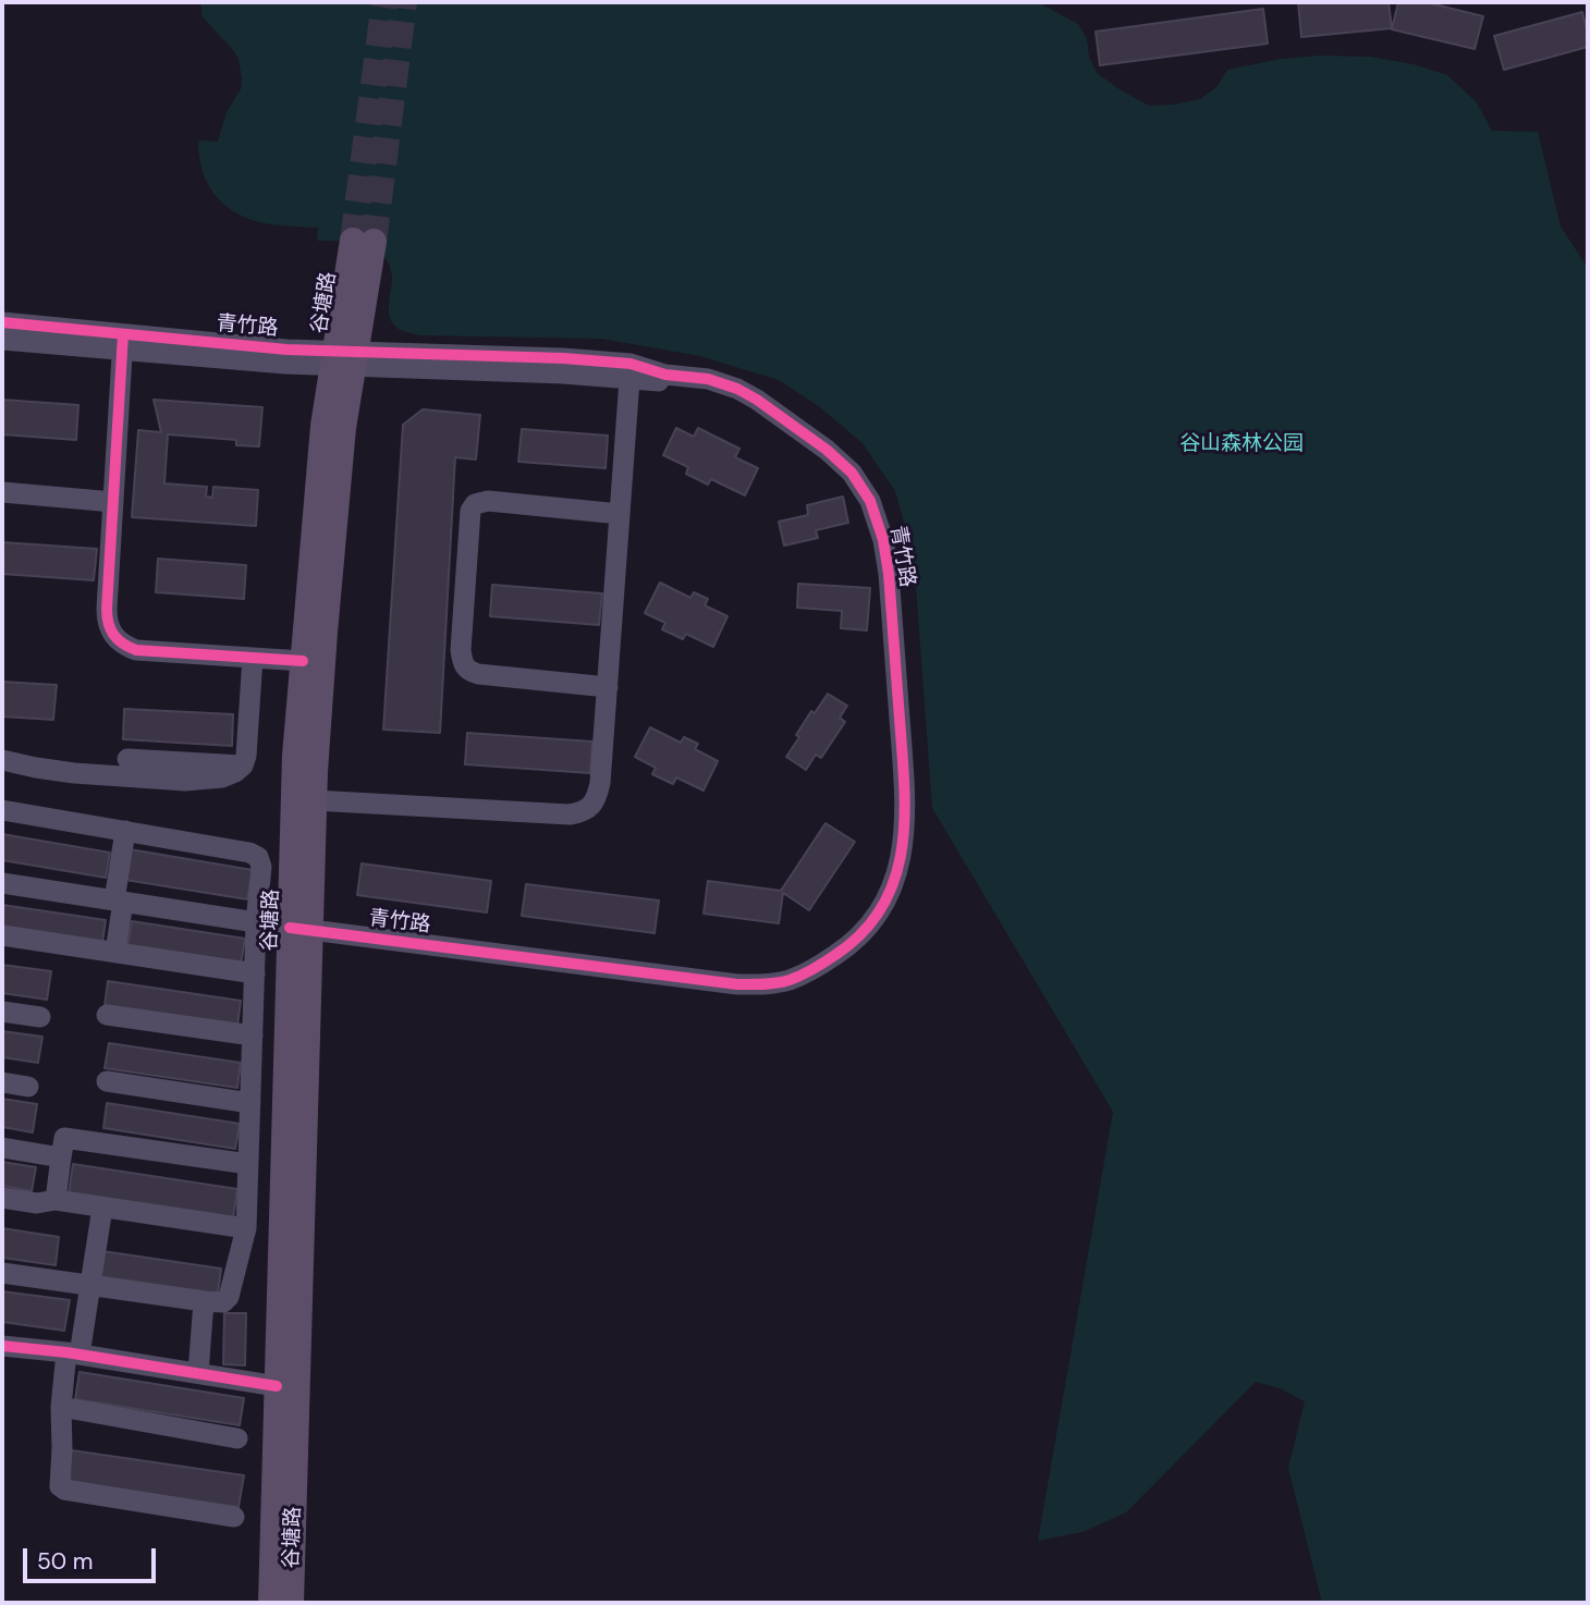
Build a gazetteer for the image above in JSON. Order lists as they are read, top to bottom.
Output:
{
  "streets": {
    "main road": ["谷塘路"],
    "street": ["青竹路"]
  },
  "crossings": [
    ["谷塘路", "青竹路"]
  ],
  "parks": ["谷山森林公园"],
  "scale_bar": "50 m"
}
